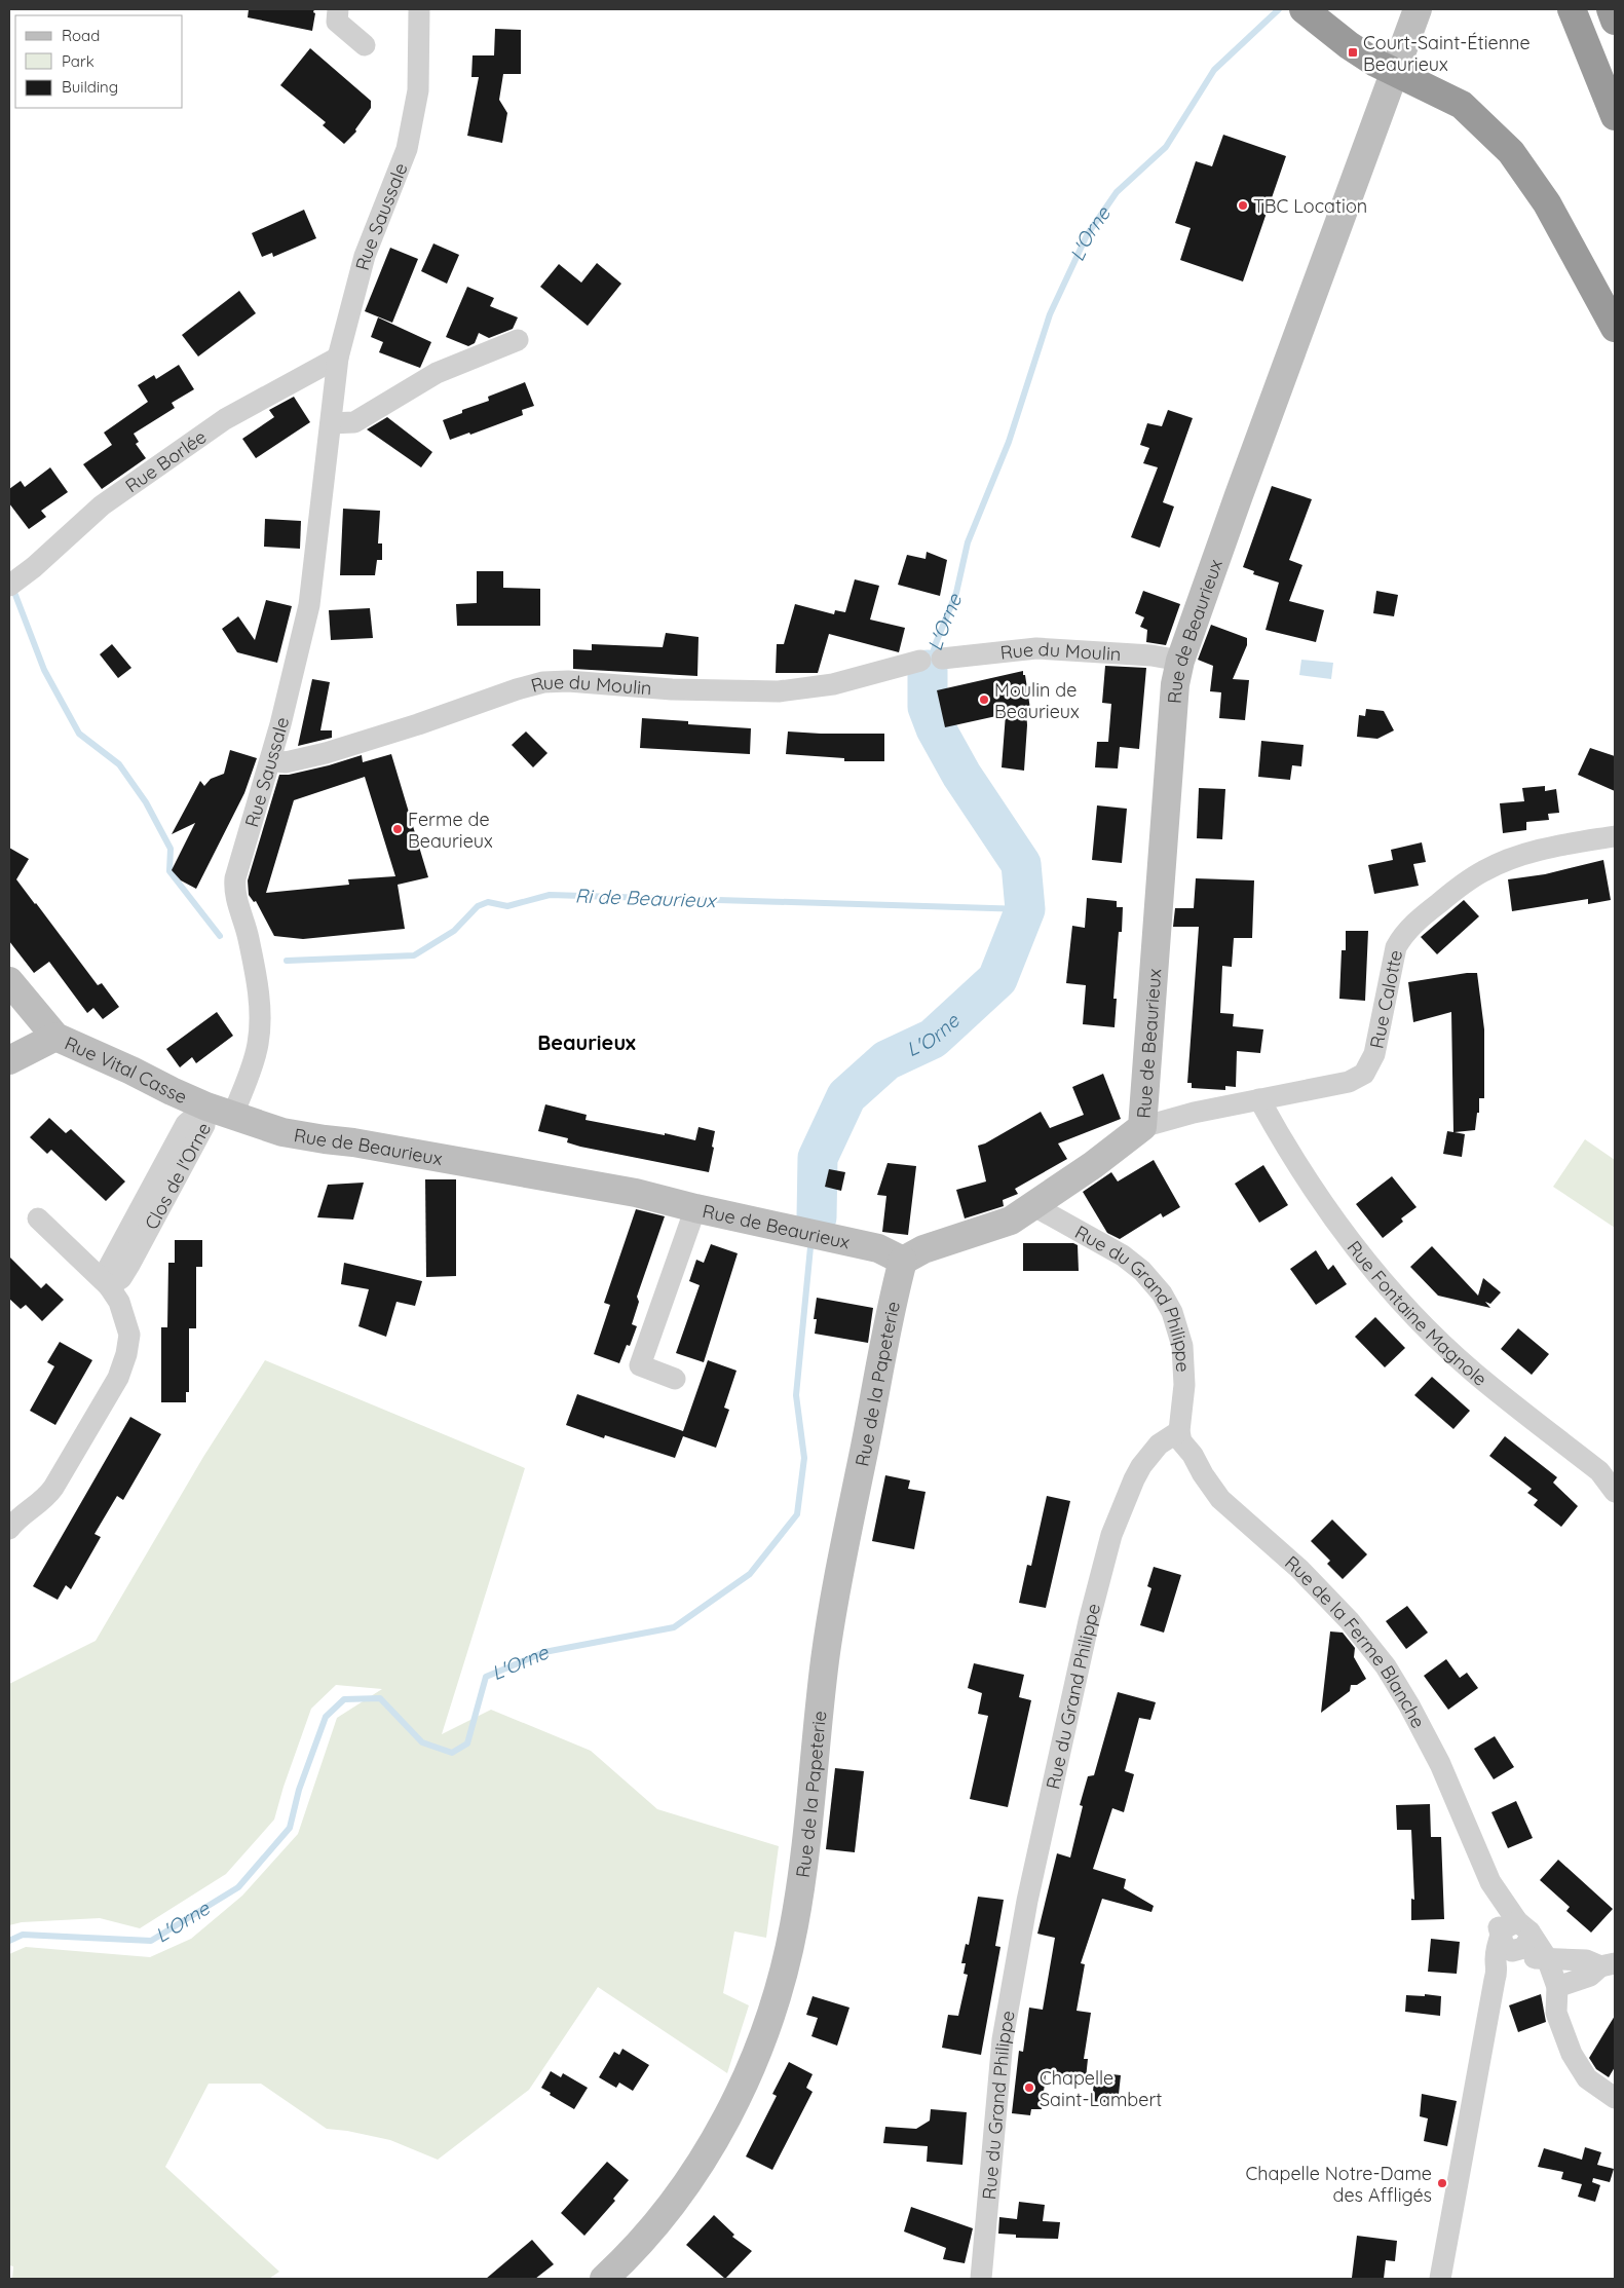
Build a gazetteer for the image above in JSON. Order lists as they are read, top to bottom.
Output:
{
  "streets": {
    "street": [
      "Rue Saussale",
      "Rue Borlée",
      "Rue de Beaurieux",
      "Rue du Moulin",
      "Rue Calotte",
      "Rue Vital Casse",
      "Clos de l'Orne",
      "Rue du Grand Philippe",
      "Rue Fontaine Magnole",
      "Rue de la Papeterie",
      "Rue de la Ferme Blanche"
    ]
  },
  "crossings": [
    ["Rue Saussale", "Rue Borlée"],
    ["Rue Saussale", "Rue de Beaurieux"],
    ["Rue Saussale", "Rue du Moulin"],
    ["Rue de Beaurieux", "Rue du Moulin"],
    ["Rue de Beaurieux", "Rue Calotte"],
    ["Rue de Beaurieux", "Rue Vital Casse"],
    ["Rue de Beaurieux", "Clos de l'Orne"],
    ["Rue de Beaurieux", "Rue du Grand Philippe"],
    ["Rue de Beaurieux", "Rue de la Papeterie"],
    ["Rue Calotte", "Rue Fontaine Magnole"],
    ["Rue Vital Casse", "Clos de l'Orne"],
    ["Rue du Grand Philippe", "Rue de la Ferme Blanche"]
  ],
  "districts": ["Beaurieux"],
  "water": ["L'Orne", "Ri de Beaurieux"],
  "places": {
    "transit": ["Court-Saint-Étienne Beaurieux"],
    "other": [
      "TBC Location",
      "Moulin de Beaurieux",
      "Ferme de Beaurieux",
      "Chapelle Saint-Lambert",
      "Chapelle Notre-Dame des Affligés"
    ]
  },
  "legend": ["Road", "Park", "Building"]
}
